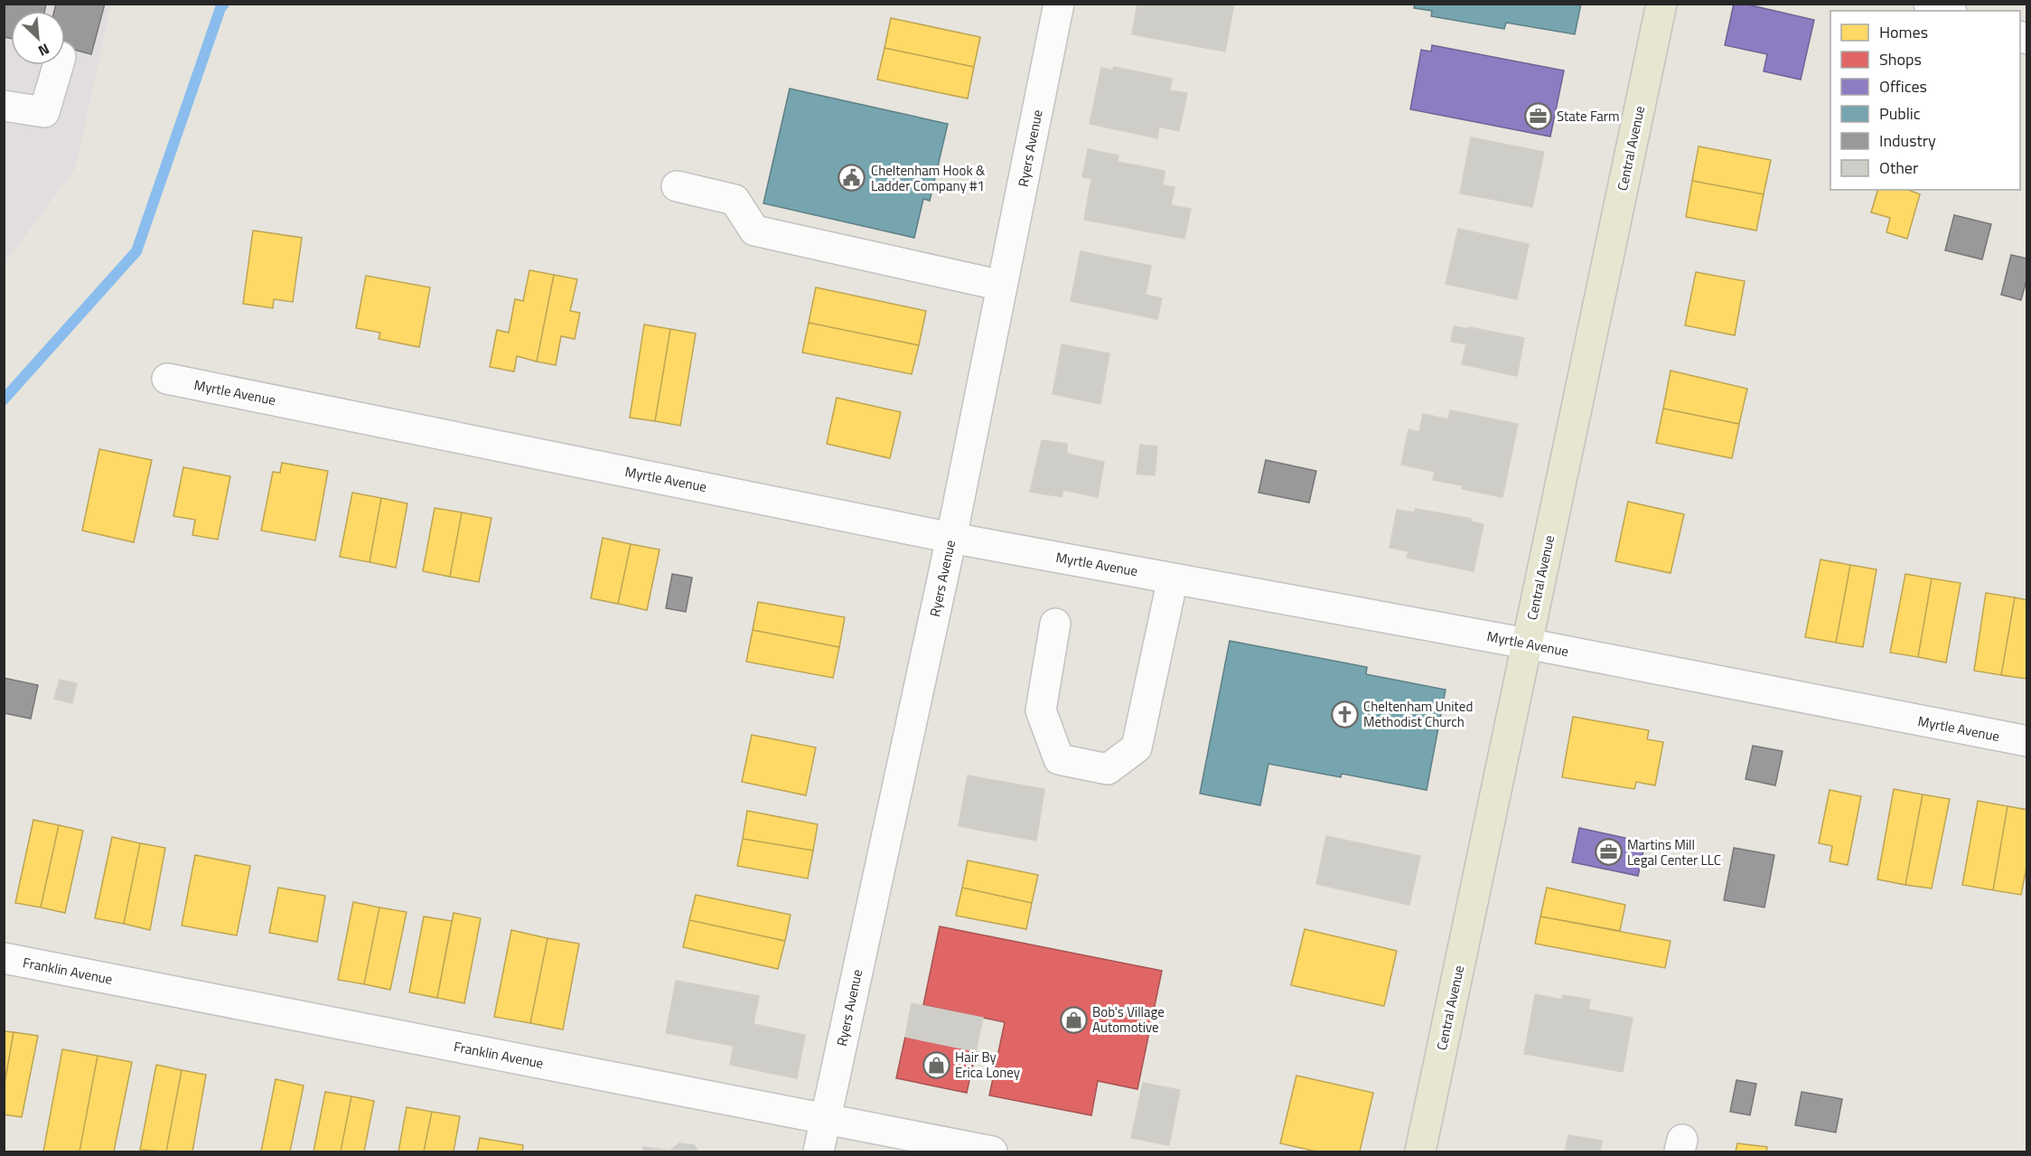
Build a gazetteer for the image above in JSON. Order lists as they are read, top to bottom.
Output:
{
  "streets": {
    "main road": ["Central Avenue"],
    "street": ["Ryers Avenue", "Myrtle Avenue", "Franklin Avenue"]
  },
  "crossings": [
    ["Ryers Avenue", "Myrtle Avenue"],
    ["Ryers Avenue", "Franklin Avenue"],
    ["Central Avenue", "Myrtle Avenue"]
  ],
  "places": {
    "office": ["State Farm", "Martins Mill Legal Center LLC"],
    "public building": ["Cheltenham Hook & Ladder Company #1"],
    "church": ["Cheltenham United Methodist Church"],
    "shop": ["Bob's Village Automotive", "Hair By Erica Loney"]
  },
  "legend": [
    "Homes",
    "Shops",
    "Offices",
    "Public",
    "Industry",
    "Other"
  ],
  "north": "bottom right"
}
